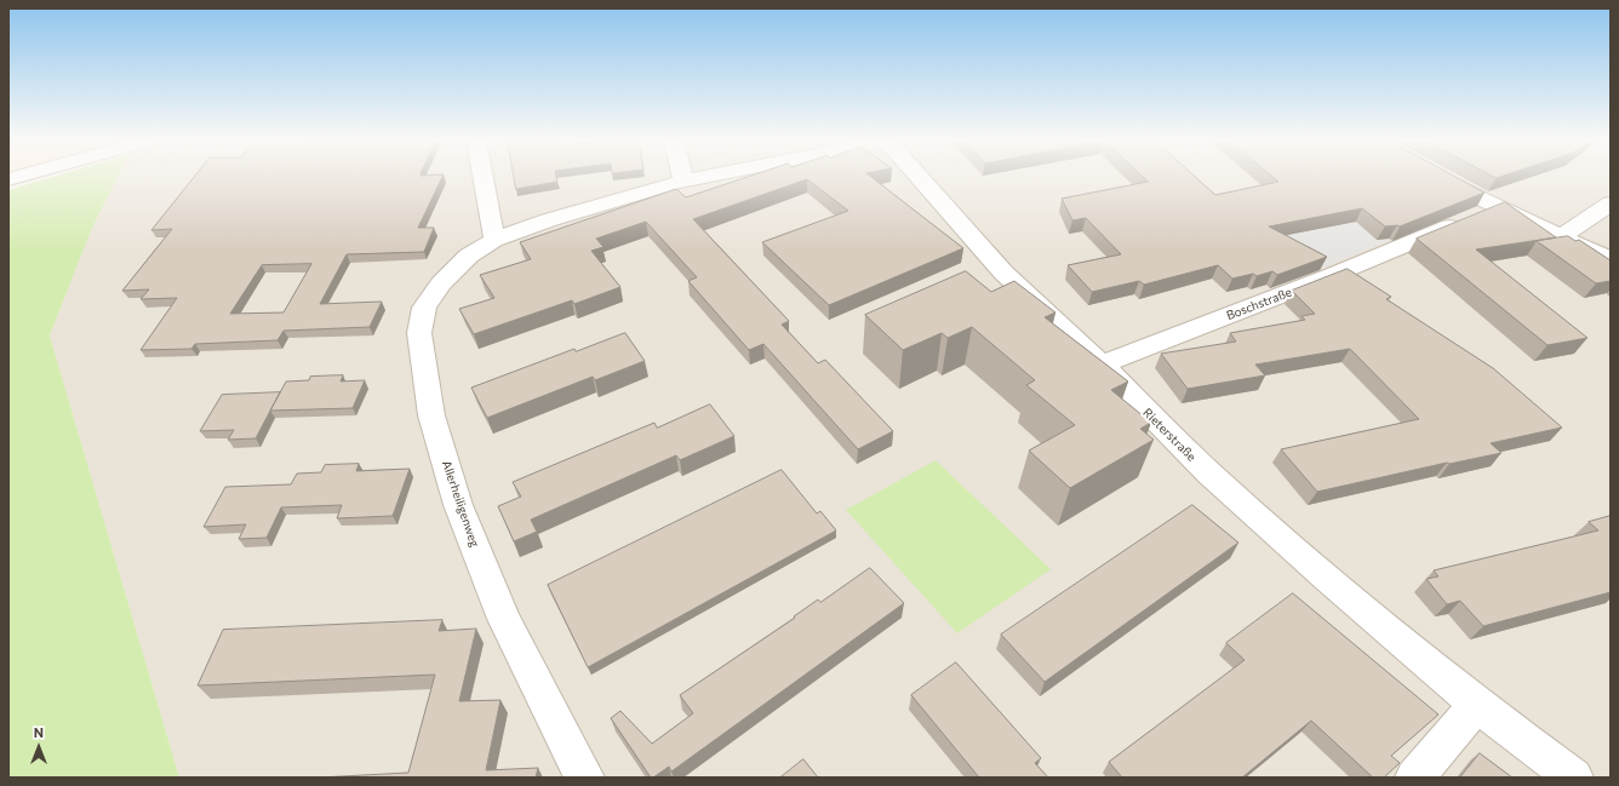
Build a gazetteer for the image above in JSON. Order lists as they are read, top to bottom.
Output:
{
  "streets": {
    "street": ["Boschstraße", "Rieterstraße", "Allerheiligenweg"]
  },
  "crossings": [
    ["Boschstraße", "Rieterstraße"]
  ],
  "north": "top"
}
